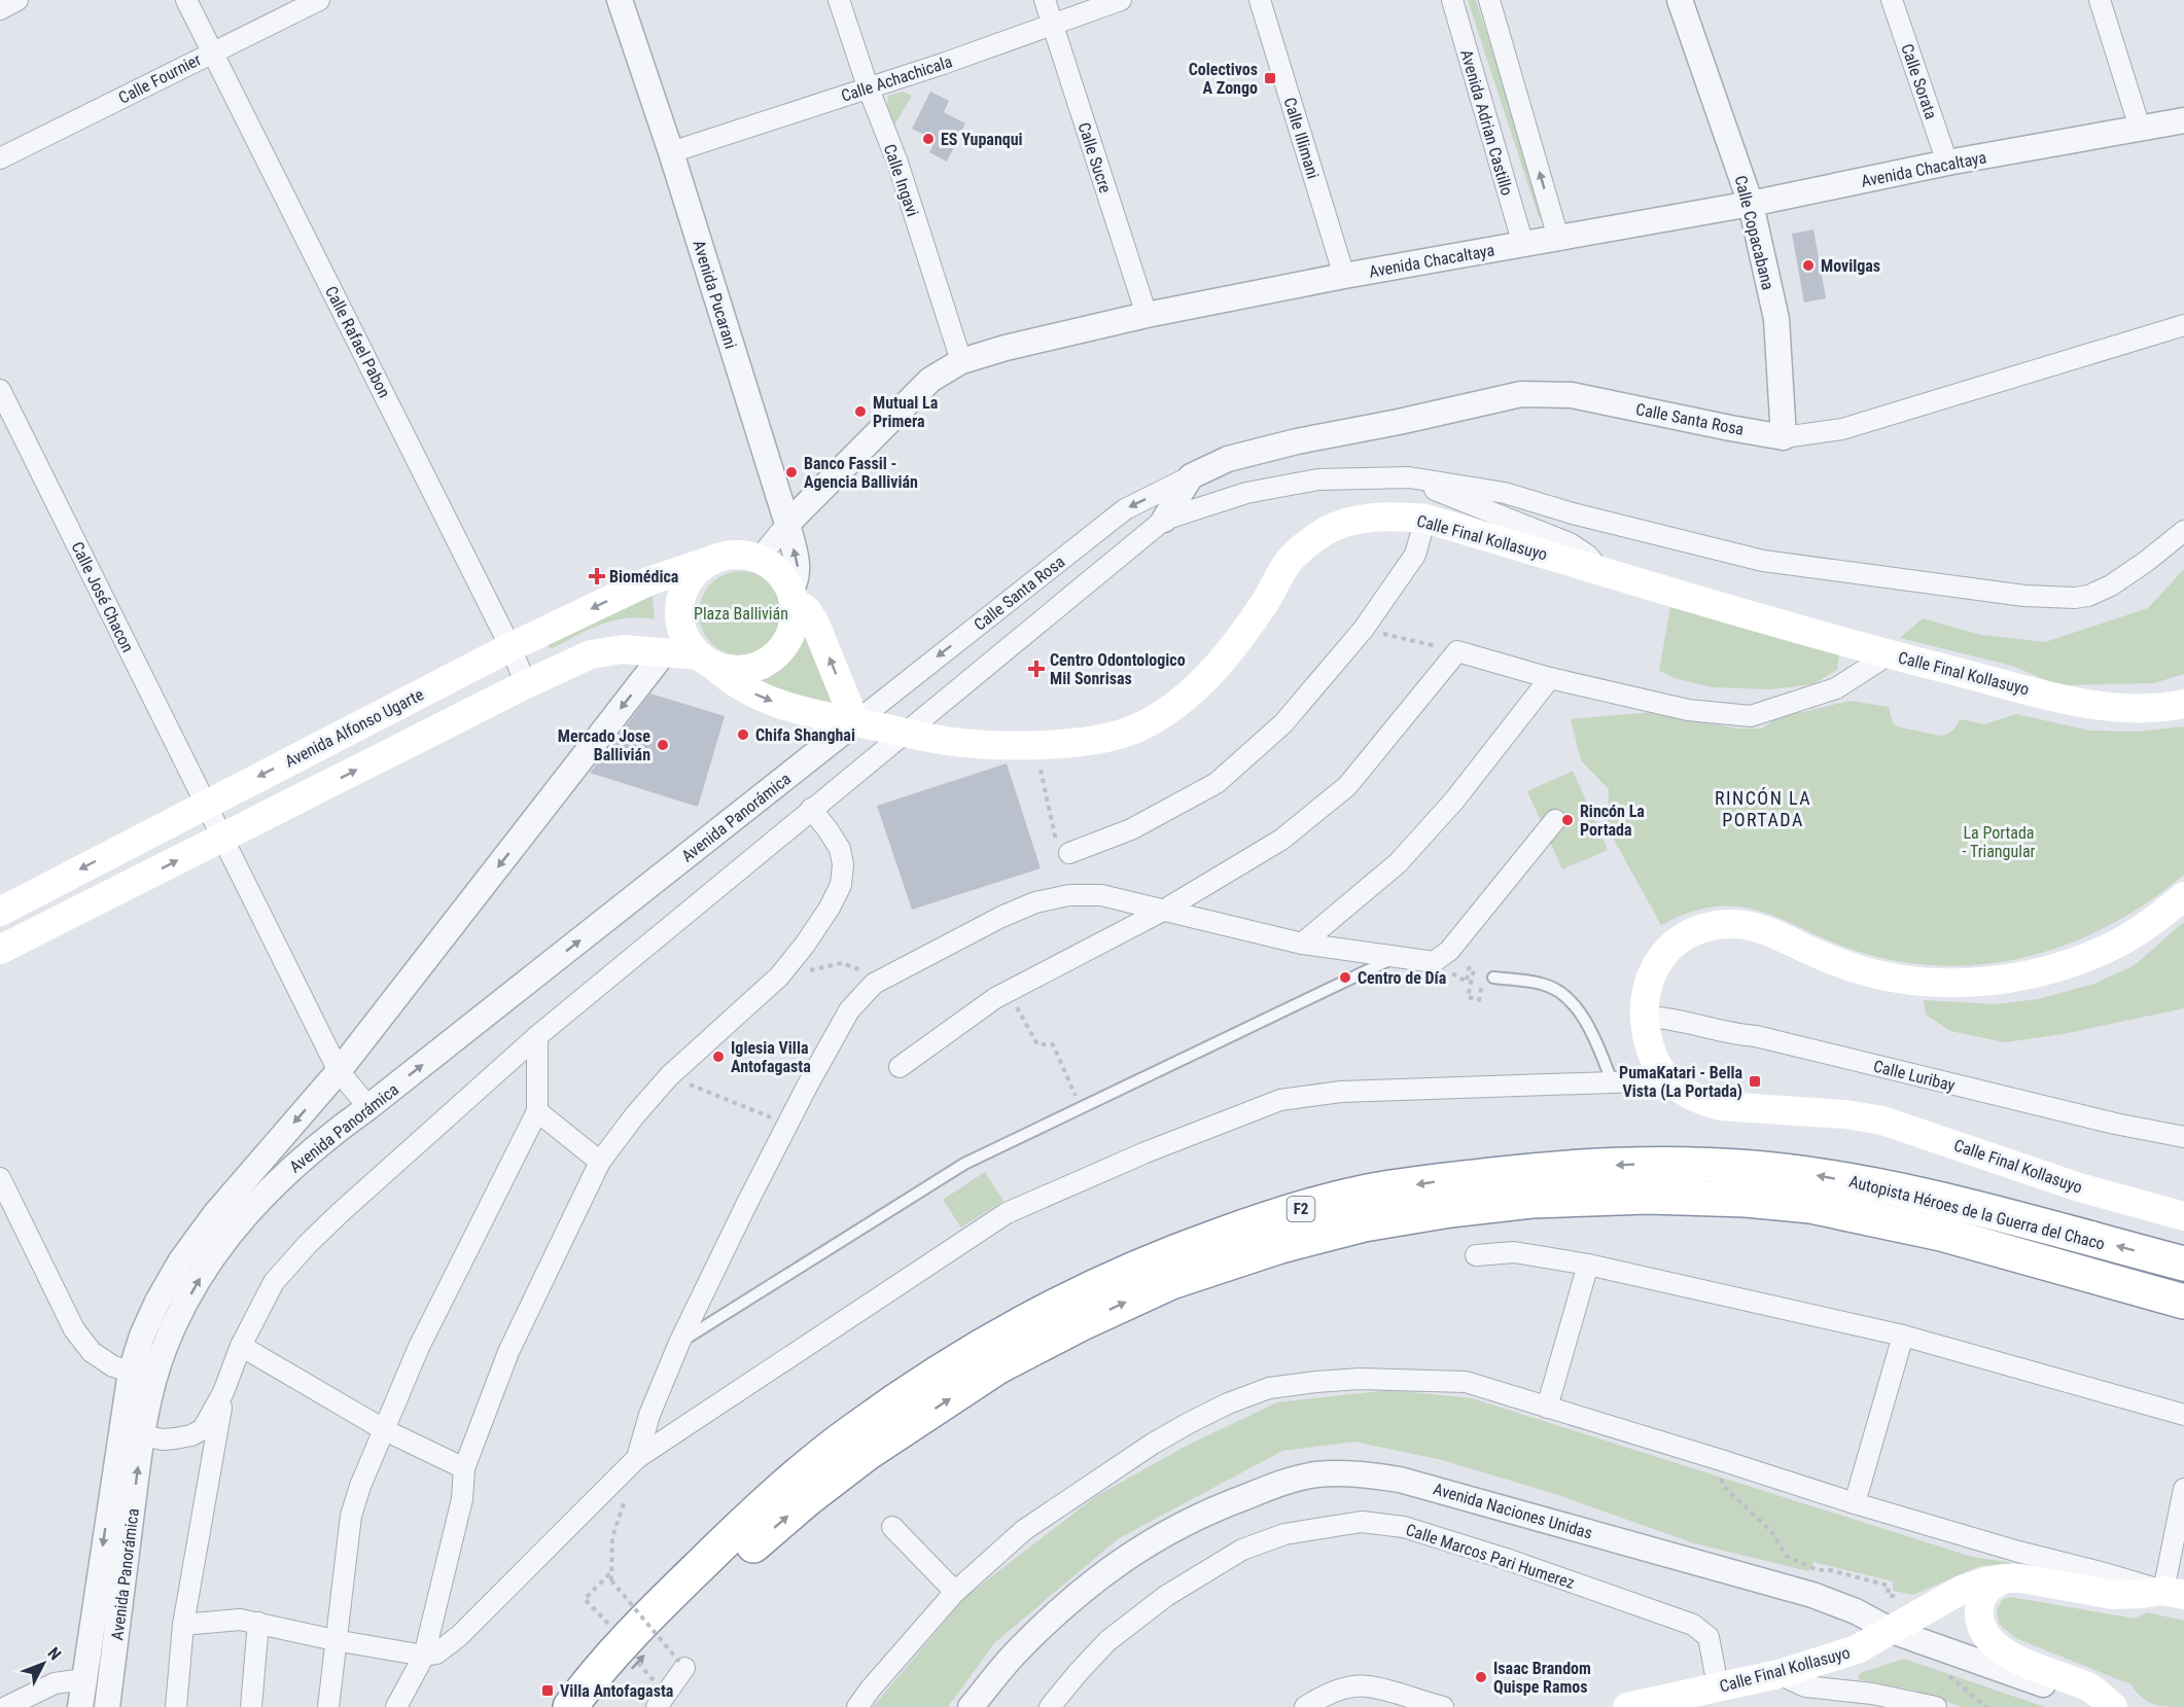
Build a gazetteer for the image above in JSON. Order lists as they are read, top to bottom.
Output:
{
  "streets": {
    "highway": ["F2", "Autopista Héroes de la Guerra del Chaco"],
    "main road": ["Calle Final Kollasuyo", "Avenida Alfonso Ugarte"],
    "street": [
      "Calle Fournier",
      "Calle Achachicala",
      "Calle Sorata",
      "Avenida Adrian Castillo",
      "Calle Illimani",
      "Calle Sucre",
      "Avenida Chacaltaya",
      "Calle Ingavi",
      "Calle Copacabana",
      "Avenida Pucarani",
      "Calle Rafael Pabon",
      "Calle Santa Rosa",
      "Calle José Chacon",
      "Avenida Panorámica",
      "Calle Luribay",
      "Avenida Naciones Unidas",
      "Calle Marcos Pari Humerez"
    ]
  },
  "crossings": [
    ["Calle Fournier", "Calle Rafael Pabon"],
    ["Calle Achachicala", "Calle Sucre"],
    ["Calle Achachicala", "Calle Ingavi"],
    ["Calle Achachicala", "Avenida Pucarani"],
    ["Calle Sorata", "Avenida Chacaltaya"],
    ["Avenida Adrian Castillo", "Avenida Chacaltaya"],
    ["Calle Illimani", "Avenida Chacaltaya"],
    ["Calle Sucre", "Avenida Chacaltaya"],
    ["Avenida Chacaltaya", "Calle Ingavi"],
    ["Avenida Chacaltaya", "Calle Copacabana"],
    ["Avenida Chacaltaya", "Avenida Pucarani"],
    ["Avenida Chacaltaya", "Calle Final Kollasuyo"],
    ["Avenida Chacaltaya", "Avenida Alfonso Ugarte"],
    ["Calle Copacabana", "Calle Santa Rosa"],
    ["Avenida Pucarani", "Calle Final Kollasuyo"],
    ["Avenida Pucarani", "Avenida Alfonso Ugarte"],
    ["Calle Rafael Pabon", "Avenida Alfonso Ugarte"],
    ["Calle Santa Rosa", "Calle Final Kollasuyo"],
    ["Calle Santa Rosa", "Avenida Panorámica"],
    ["Calle Final Kollasuyo", "Avenida Alfonso Ugarte"],
    ["Calle Final Kollasuyo", "Avenida Panorámica"],
    ["Calle Final Kollasuyo", "Calle Luribay"],
    ["Calle Final Kollasuyo", "Avenida Naciones Unidas"],
    ["Calle Final Kollasuyo", "Calle Marcos Pari Humerez"],
    ["Calle José Chacon", "Avenida Alfonso Ugarte"]
  ],
  "districts": ["RINCÓN LA PORTADA"],
  "parks": ["Plaza Ballivián", "La Portada - Triangular"],
  "places": {
    "transit": ["Colectivos A Zongo", "PumaKatari - Bella Vista (La Portada)", "Villa Antofagasta"],
    "other": [
      "ES Yupanqui",
      "Movilgas",
      "Mutual La Primera",
      "Banco Fassil - Agencia Ballivián",
      "Chifa Shanghai",
      "Mercado Jose Ballivián",
      "Rincón La Portada",
      "Centro de Día",
      "Iglesia Villa Antofagasta",
      "Isaac Brandom Quispe Ramos"
    ],
    "health": ["Biomédica", "Centro Odontologico Mil Sonrisas"]
  },
  "north": "top right"
}
